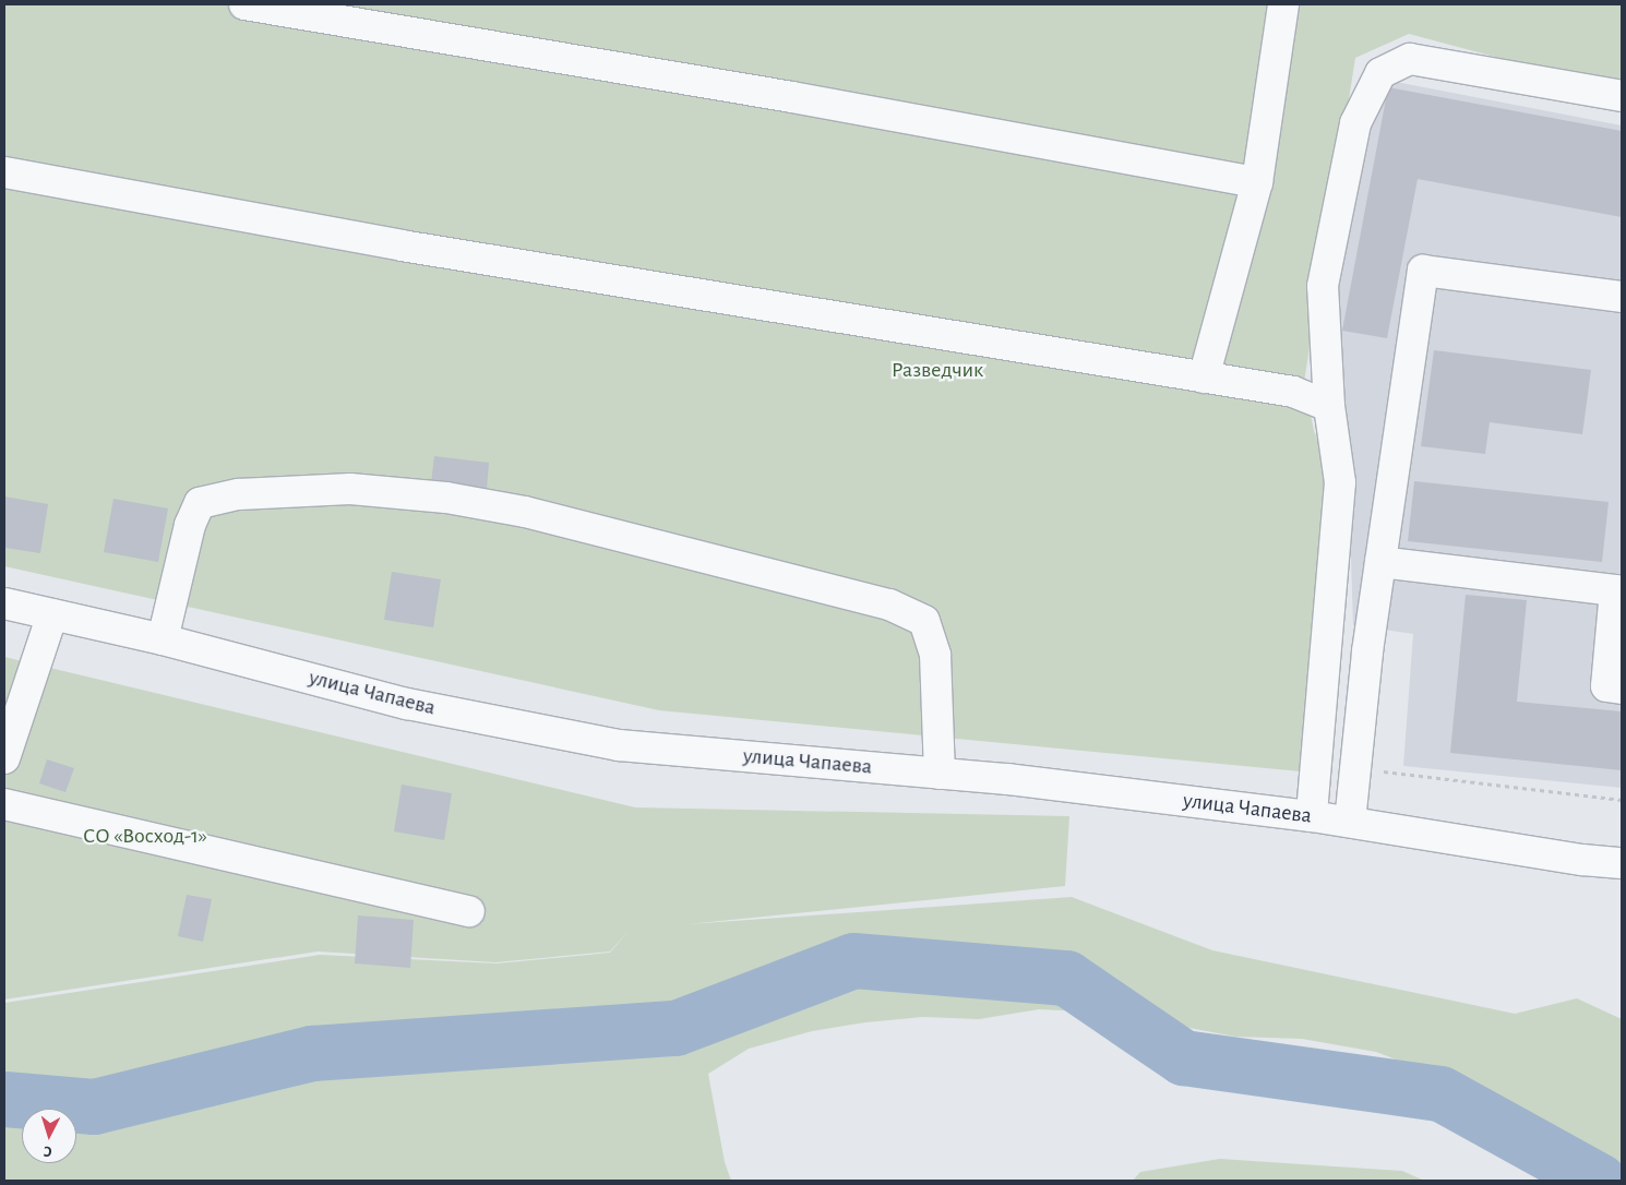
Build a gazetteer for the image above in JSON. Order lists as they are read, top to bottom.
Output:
{
  "streets": {
    "street": ["улица Чапаева"]
  },
  "parks": ["Разведчик", "СО «Восход-1»"],
  "north": "bottom"
}
